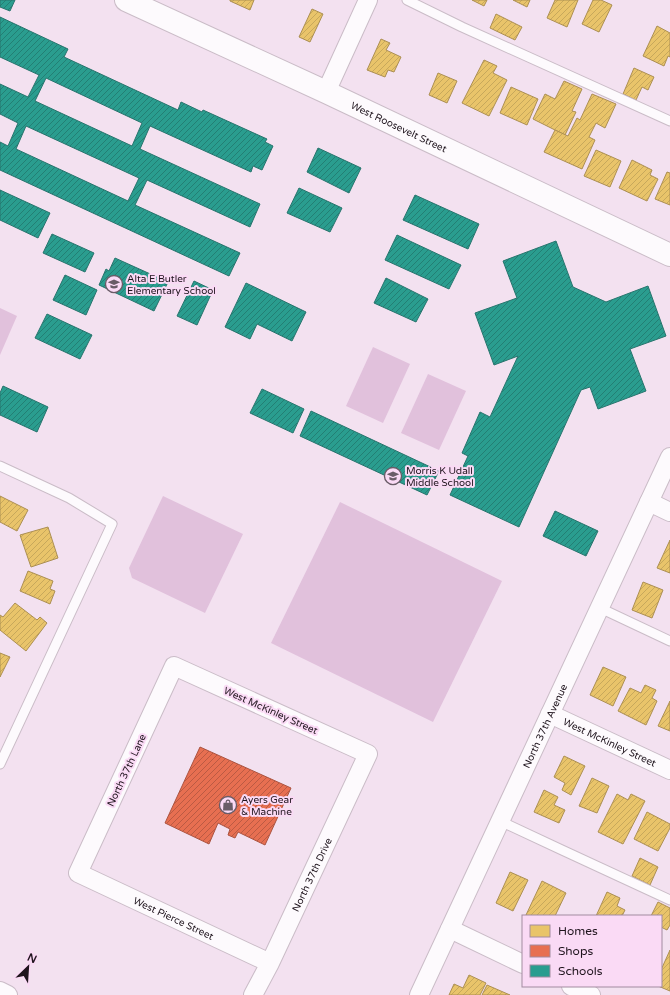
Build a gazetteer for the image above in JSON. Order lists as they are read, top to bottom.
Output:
{
  "streets": {
    "street": [
      "West Roosevelt Street",
      "West McKinley Street",
      "North 37th Avenue",
      "North 37th Lane",
      "North 37th Drive",
      "West Pierce Street"
    ]
  },
  "crossings": [
    ["West McKinley Street", "North 37th Avenue"],
    ["West McKinley Street", "North 37th Lane"],
    ["West McKinley Street", "North 37th Drive"],
    ["North 37th Lane", "West Pierce Street"],
    ["North 37th Drive", "West Pierce Street"]
  ],
  "places": {
    "school or university": ["Alta E Butler Elementary School", "Morris K Udall Middle School"],
    "shop": ["Ayers Gear & Machine"]
  },
  "legend": ["Homes", "Shops", "Schools"],
  "north": "top right"
}
